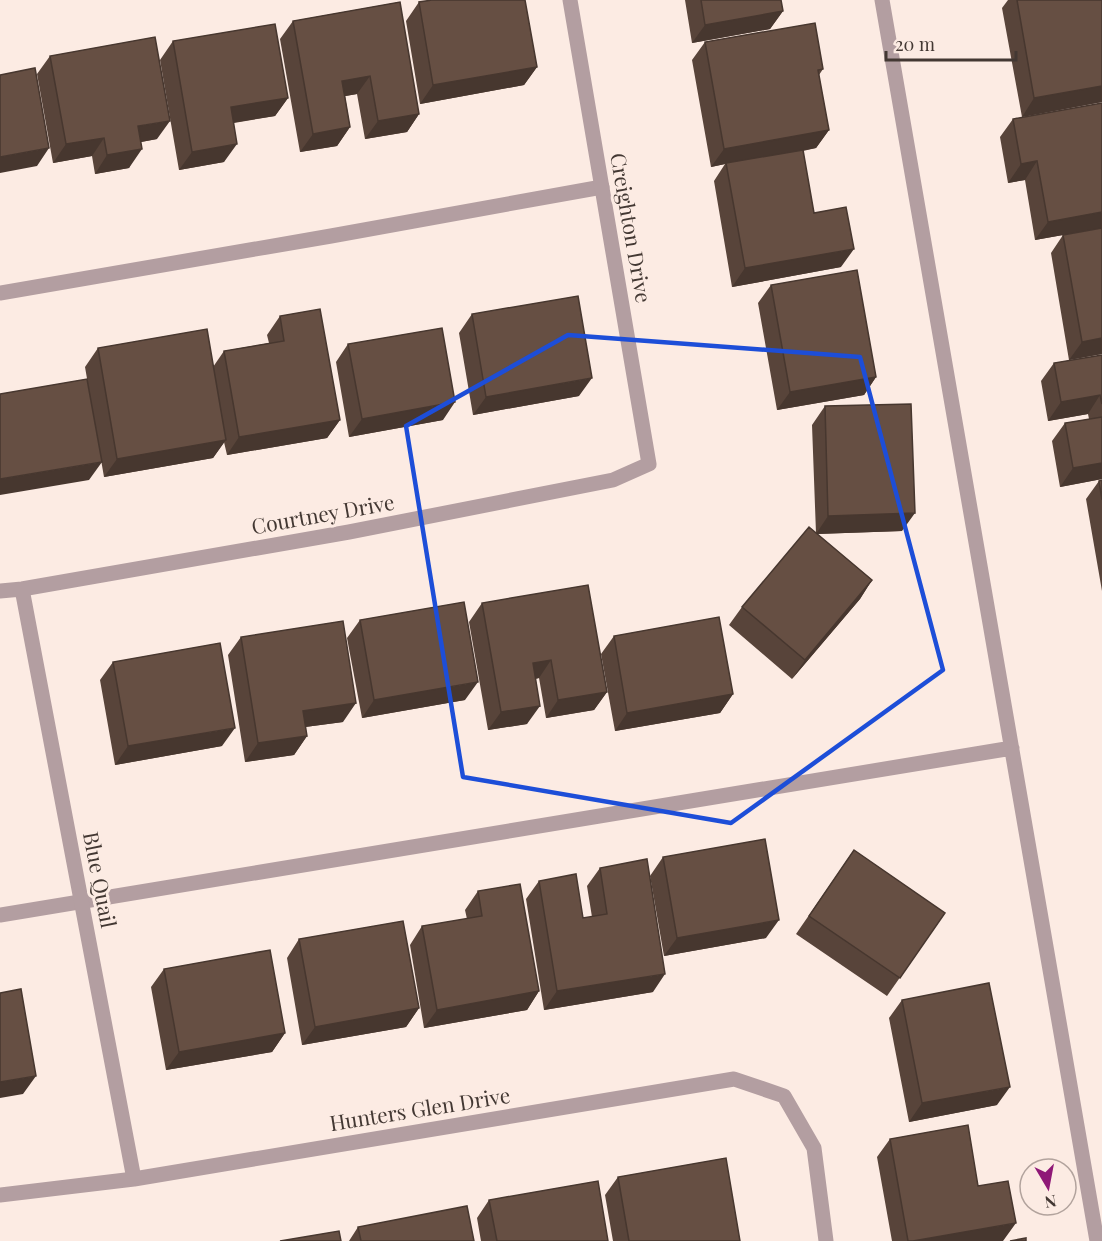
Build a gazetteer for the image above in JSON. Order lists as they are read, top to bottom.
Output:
{
  "streets": {
    "street": [
      "Creighton Drive",
      "Courtney Drive",
      "Blue Quail",
      "Hunters Glen Drive"
    ]
  },
  "crossings": [
    ["Creighton Drive", "Courtney Drive"],
    ["Courtney Drive", "Blue Quail"],
    ["Blue Quail", "Hunters Glen Drive"]
  ],
  "scale_bar": "20 m",
  "north": "bottom"
}
